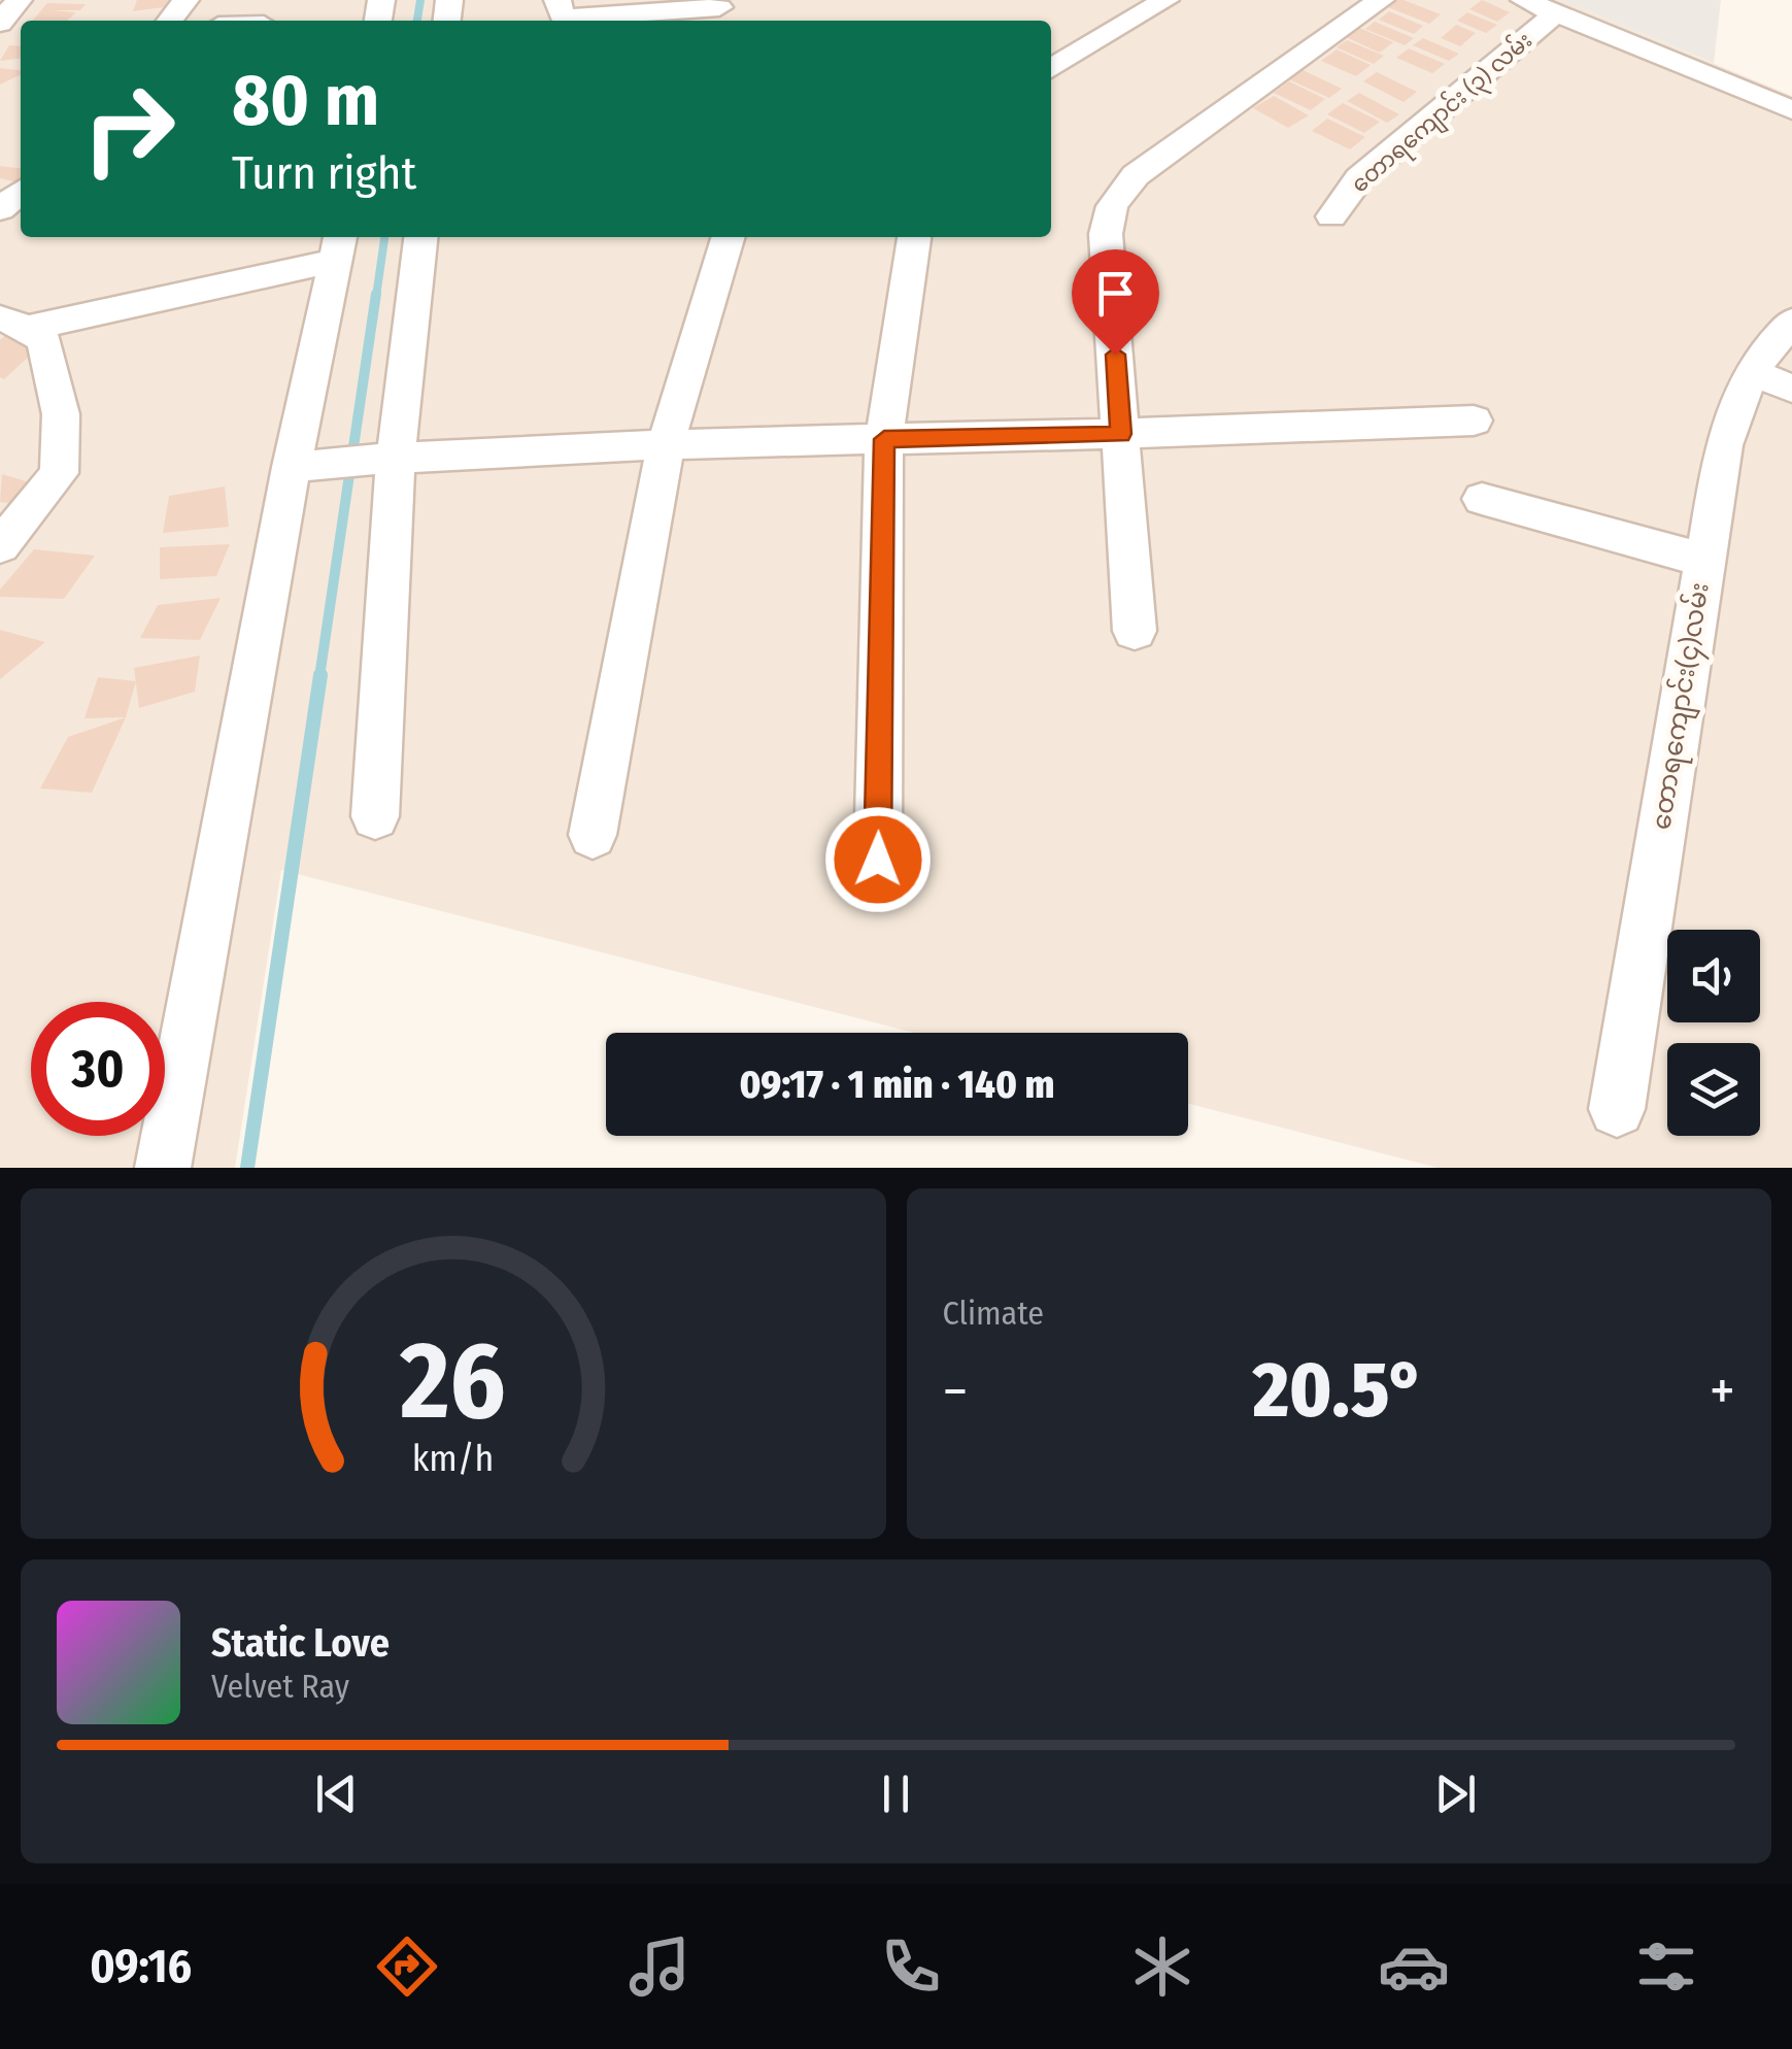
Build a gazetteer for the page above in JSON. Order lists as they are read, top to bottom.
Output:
{
  "streets": {
    "street": ["တောရကျောင်း (၃) လမ်း", "တောရကျောင်း(၄)လမ်း"]
  },
  "page": {
    "turn": ["80 m", "Turn right"],
    "limit": "30",
    "trip": "09:17 · 1 min · 140 m",
    "tile": "Climate",
    "heat": ["−", "20.5°", "+"],
    "song": ["Static Love", "Velvet Ray"],
    "tabs": "09:16",
    "gauge": ["26", "km/h"]
  }
}
